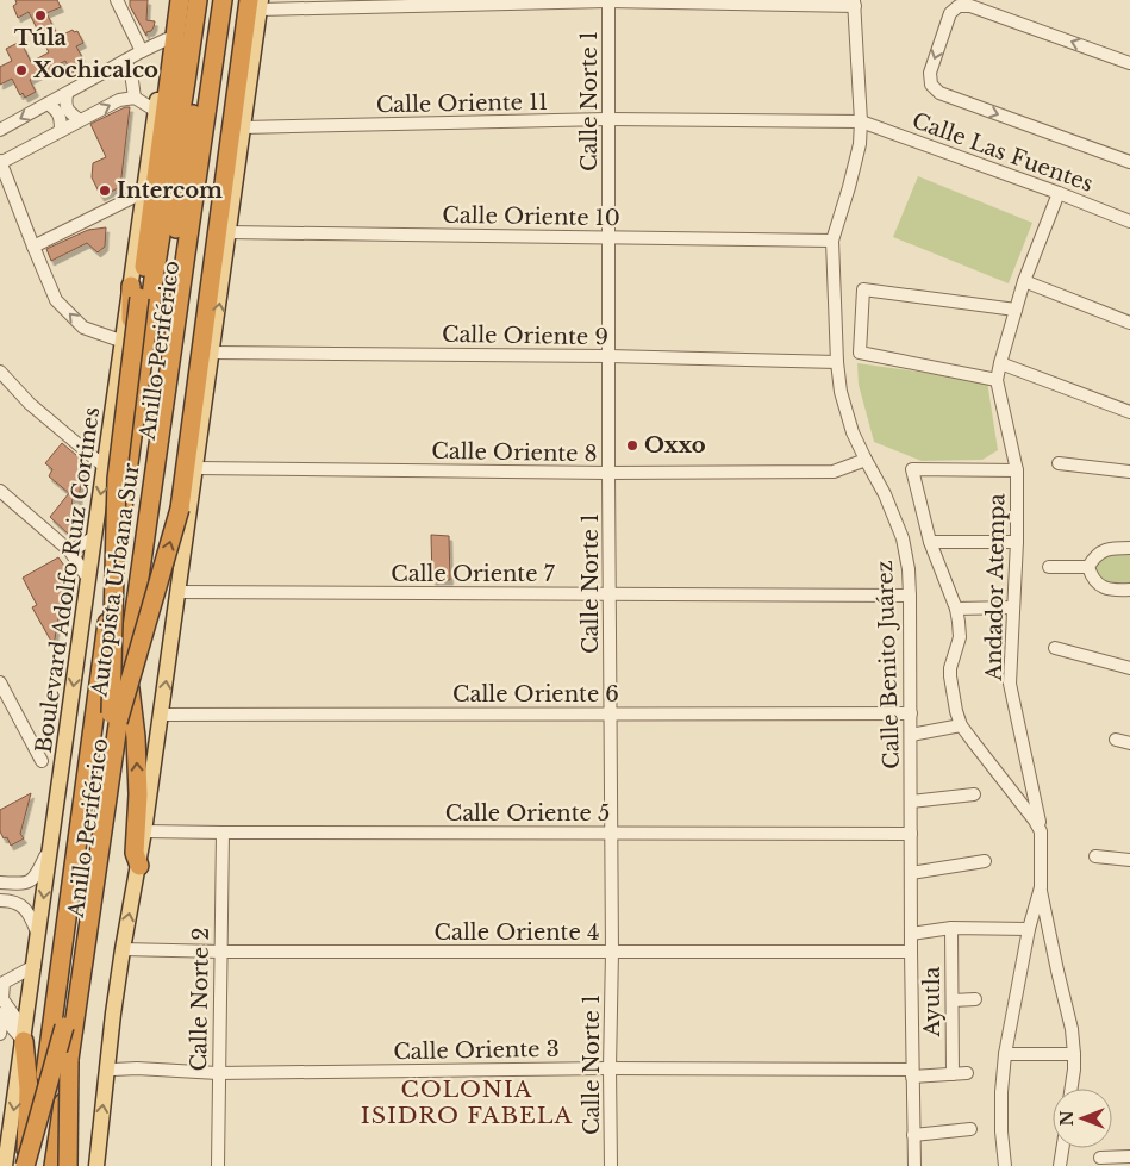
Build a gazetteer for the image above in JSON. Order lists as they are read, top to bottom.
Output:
{
  "streets": {
    "highway": ["Anillo Periférico", "Autopista Urbana Sur"],
    "main road": ["Boulevard Adolfo Ruiz Cortines"],
    "street": [
      "Calle Norte 1",
      "Calle Oriente 11",
      "Calle Las Fuentes",
      "Calle Oriente 10",
      "Calle Oriente 9",
      "Calle Oriente 8",
      "Calle Oriente 7",
      "Andador Atempa",
      "Calle Benito Juárez",
      "Calle Oriente 6",
      "Calle Oriente 5",
      "Calle Oriente 4",
      "Calle Norte 2",
      "Ayutla",
      "Calle Oriente 3"
    ]
  },
  "crossings": [
    ["Calle Norte 1", "Calle Oriente 11"],
    ["Calle Norte 1", "Calle Oriente 10"],
    ["Calle Norte 1", "Calle Oriente 9"],
    ["Calle Norte 1", "Calle Oriente 8"],
    ["Calle Norte 1", "Calle Oriente 7"],
    ["Calle Norte 1", "Calle Oriente 6"],
    ["Calle Norte 1", "Calle Oriente 5"],
    ["Calle Norte 1", "Calle Oriente 4"],
    ["Calle Norte 1", "Calle Oriente 3"],
    ["Calle Oriente 11", "Calle Las Fuentes"],
    ["Calle Oriente 11", "Calle Benito Juárez"],
    ["Calle Las Fuentes", "Calle Benito Juárez"],
    ["Calle Oriente 10", "Calle Benito Juárez"],
    ["Calle Oriente 9", "Calle Benito Juárez"],
    ["Calle Oriente 8", "Calle Benito Juárez"],
    ["Calle Oriente 7", "Calle Benito Juárez"],
    ["Calle Benito Juárez", "Calle Oriente 6"],
    ["Calle Benito Juárez", "Calle Oriente 5"],
    ["Calle Benito Juárez", "Calle Oriente 4"],
    ["Calle Benito Juárez", "Calle Oriente 3"],
    ["Calle Oriente 5", "Calle Norte 2"],
    ["Calle Oriente 4", "Calle Norte 2"],
    ["Calle Norte 2", "Calle Oriente 3"],
    ["Ayutla", "Calle Oriente 3"]
  ],
  "districts": ["COLONIA ISIDRO FABELA"],
  "places": [
    "Túla",
    "Xochicalco",
    "Intercom",
    "Oxxo"
  ],
  "north": "left"
}
